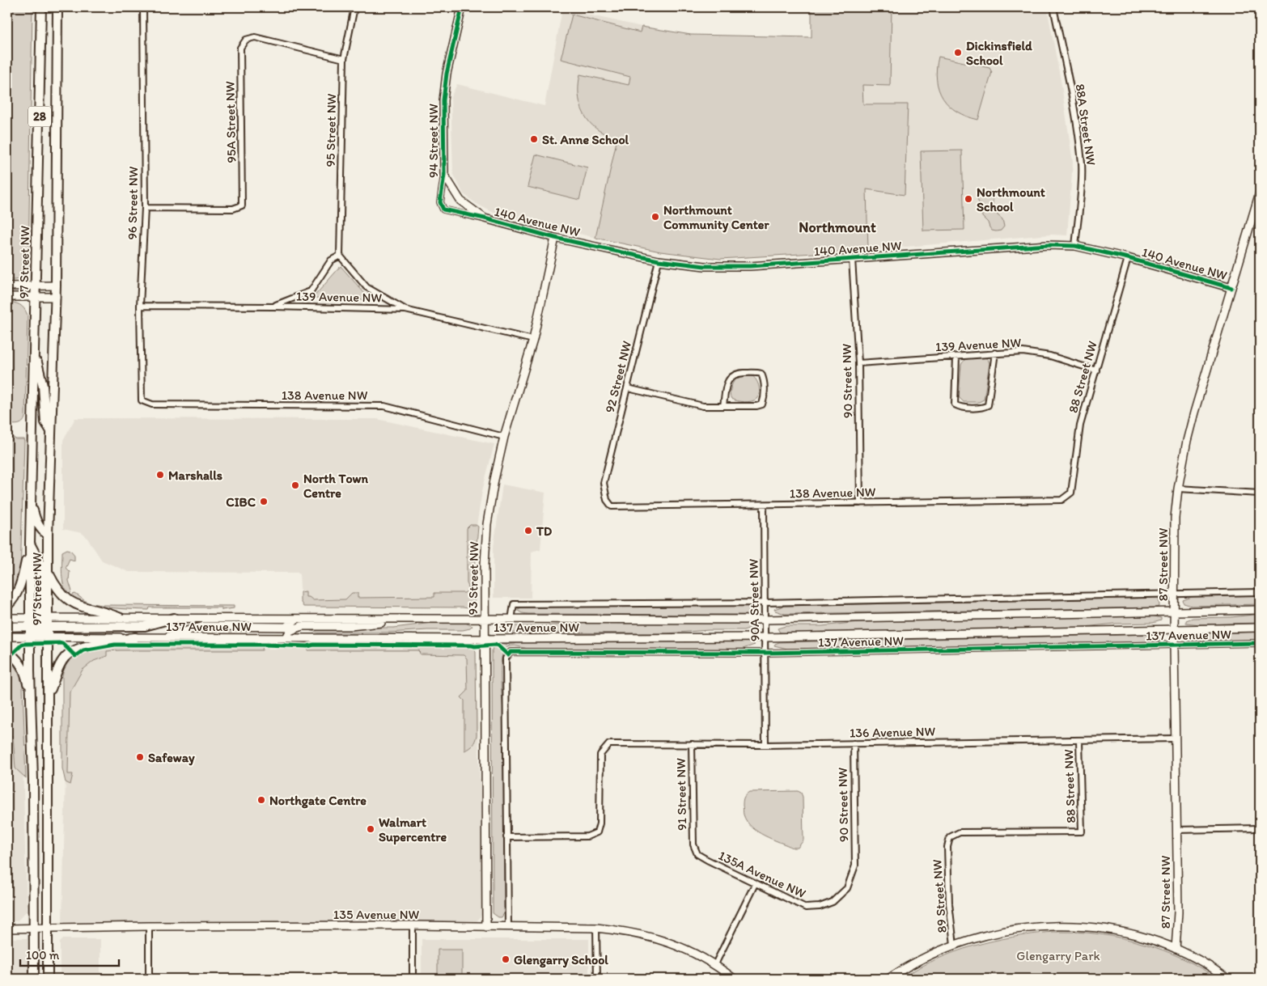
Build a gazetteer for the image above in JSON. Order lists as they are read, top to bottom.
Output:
{
  "streets": {
    "main road": ["28", "97 Street NW"],
    "street": [
      "95A Street NW",
      "88A Street NW",
      "95 Street NW",
      "94 Street NW",
      "96 Street NW",
      "140 Avenue NW",
      "139 Avenue NW",
      "92 Street NW",
      "88 Street NW",
      "90 Street NW",
      "138 Avenue NW",
      "87 Street NW",
      "93 Street NW",
      "90A Street NW",
      "137 Avenue NW",
      "136 Avenue NW",
      "91 Street NW",
      "135A Avenue NW",
      "89 Street NW",
      "135 Avenue NW"
    ]
  },
  "crossings": [
    ["95A Street NW", "95 Street NW"],
    ["95A Street NW", "96 Street NW"],
    ["88A Street NW", "140 Avenue NW"],
    ["94 Street NW", "140 Avenue NW"],
    ["96 Street NW", "139 Avenue NW"],
    ["96 Street NW", "138 Avenue NW"],
    ["140 Avenue NW", "92 Street NW"],
    ["140 Avenue NW", "88 Street NW"],
    ["140 Avenue NW", "90 Street NW"],
    ["140 Avenue NW", "87 Street NW"],
    ["140 Avenue NW", "93 Street NW"],
    ["97 Street NW", "137 Avenue NW"],
    ["97 Street NW", "135 Avenue NW"],
    ["139 Avenue NW", "88 Street NW"],
    ["139 Avenue NW", "90 Street NW"],
    ["139 Avenue NW", "93 Street NW"],
    ["92 Street NW", "138 Avenue NW"],
    ["88 Street NW", "138 Avenue NW"],
    ["88 Street NW", "136 Avenue NW"],
    ["88 Street NW", "89 Street NW"],
    ["90 Street NW", "138 Avenue NW"],
    ["90 Street NW", "136 Avenue NW"],
    ["90 Street NW", "135A Avenue NW"],
    ["138 Avenue NW", "93 Street NW"],
    ["138 Avenue NW", "90A Street NW"],
    ["87 Street NW", "137 Avenue NW"],
    ["87 Street NW", "136 Avenue NW"],
    ["93 Street NW", "137 Avenue NW"],
    ["93 Street NW", "135 Avenue NW"],
    ["90A Street NW", "137 Avenue NW"],
    ["90A Street NW", "136 Avenue NW"],
    ["137 Avenue NW", "136 Avenue NW"],
    ["136 Avenue NW", "91 Street NW"],
    ["91 Street NW", "135A Avenue NW"]
  ],
  "districts": ["Northmount"],
  "parks": ["Glengarry Park"],
  "places": [
    "Dickinsfield School",
    "St. Anne School",
    "Northmount School",
    "Northmount Community Center",
    "Marshalls",
    "North Town Centre",
    "CIBC",
    "TD",
    "Safeway",
    "Northgate Centre",
    "Walmart Supercentre",
    "Glengarry School"
  ],
  "scale_bar": "100 m"
}
